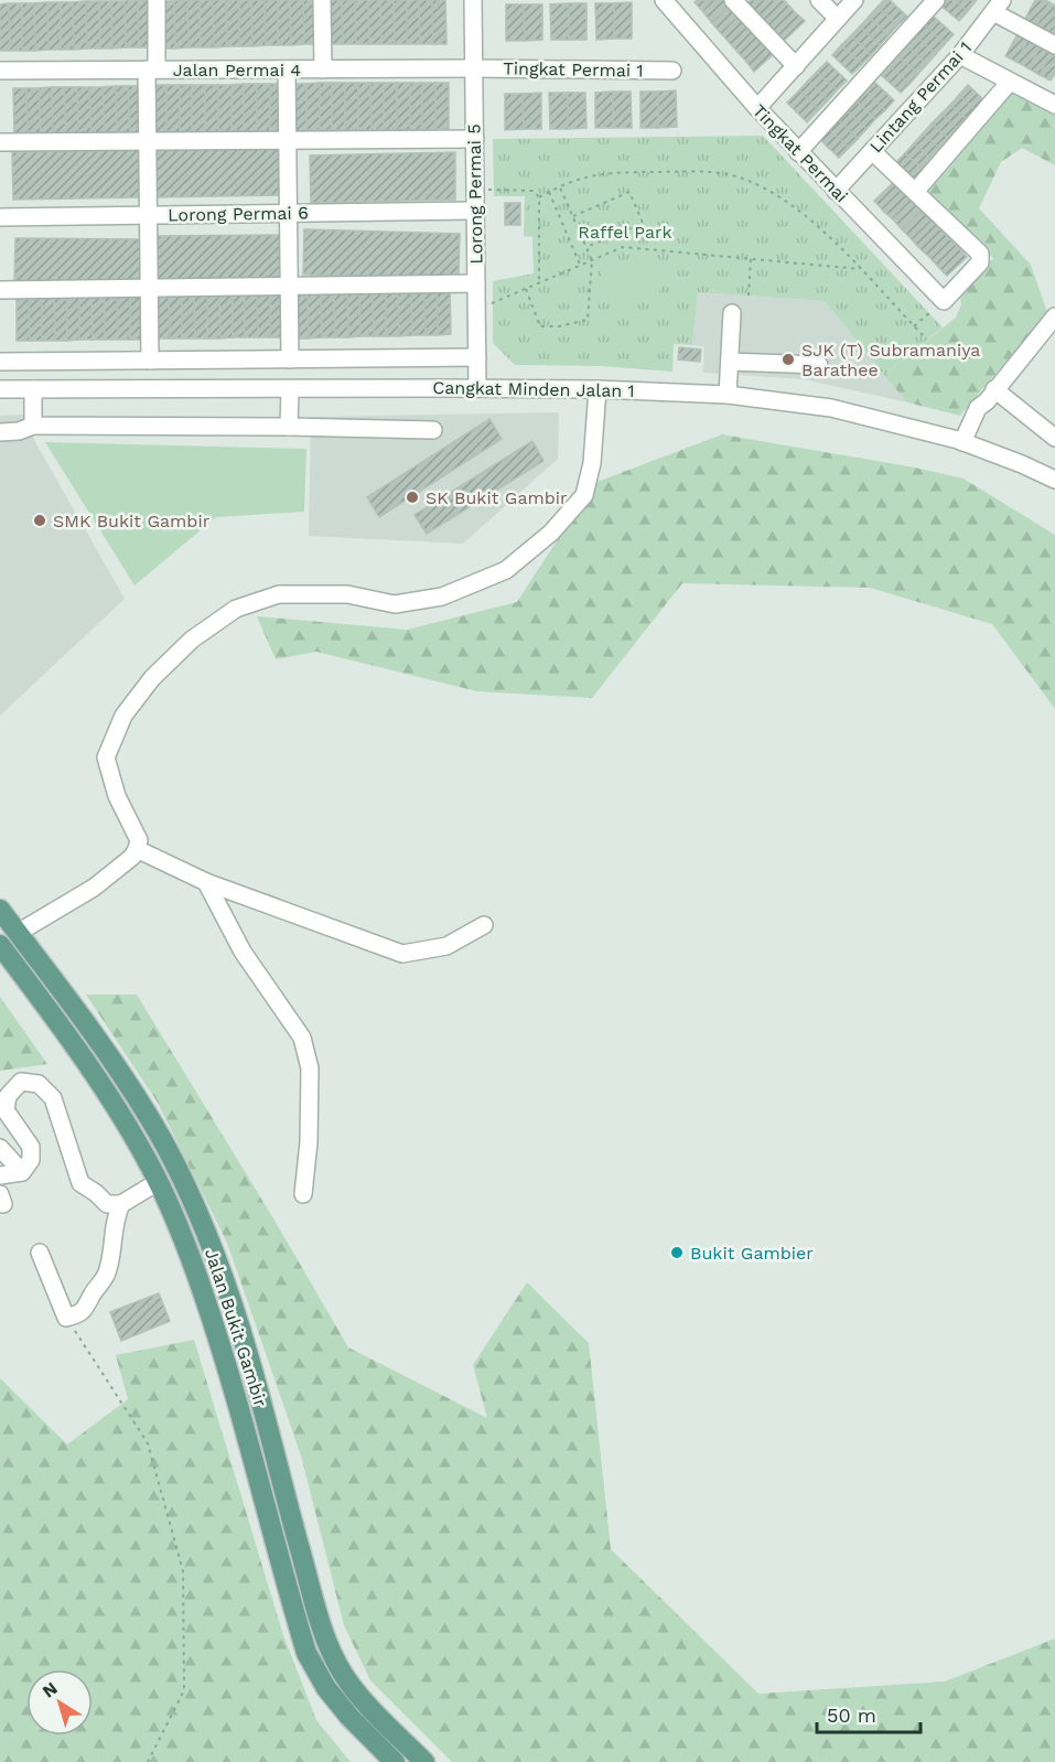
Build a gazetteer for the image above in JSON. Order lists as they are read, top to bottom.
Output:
{
  "streets": {
    "main road": ["Jalan Bukit Gambir"],
    "street": [
      "Jalan Permai 4",
      "Tingkat Permai 1",
      "Lintang Permai 1",
      "Tingkat Permai",
      "Lorong Permai 5",
      "Lorong Permai 6",
      "Cangkat Minden Jalan 1"
    ]
  },
  "crossings": [
    ["Jalan Permai 4", "Tingkat Permai 1"],
    ["Jalan Permai 4", "Lorong Permai 5"],
    ["Tingkat Permai 1", "Lorong Permai 5"],
    ["Lintang Permai 1", "Tingkat Permai"],
    ["Lorong Permai 5", "Lorong Permai 6"],
    ["Lorong Permai 5", "Cangkat Minden Jalan 1"]
  ],
  "parks": ["Raffel Park"],
  "places": [
    "SJK (T) Subramaniya Barathee",
    "SK Bukit Gambir",
    "SMK Bukit Gambir",
    "Bukit Gambier"
  ],
  "scale_bar": "50 m",
  "north": "top left"
}
